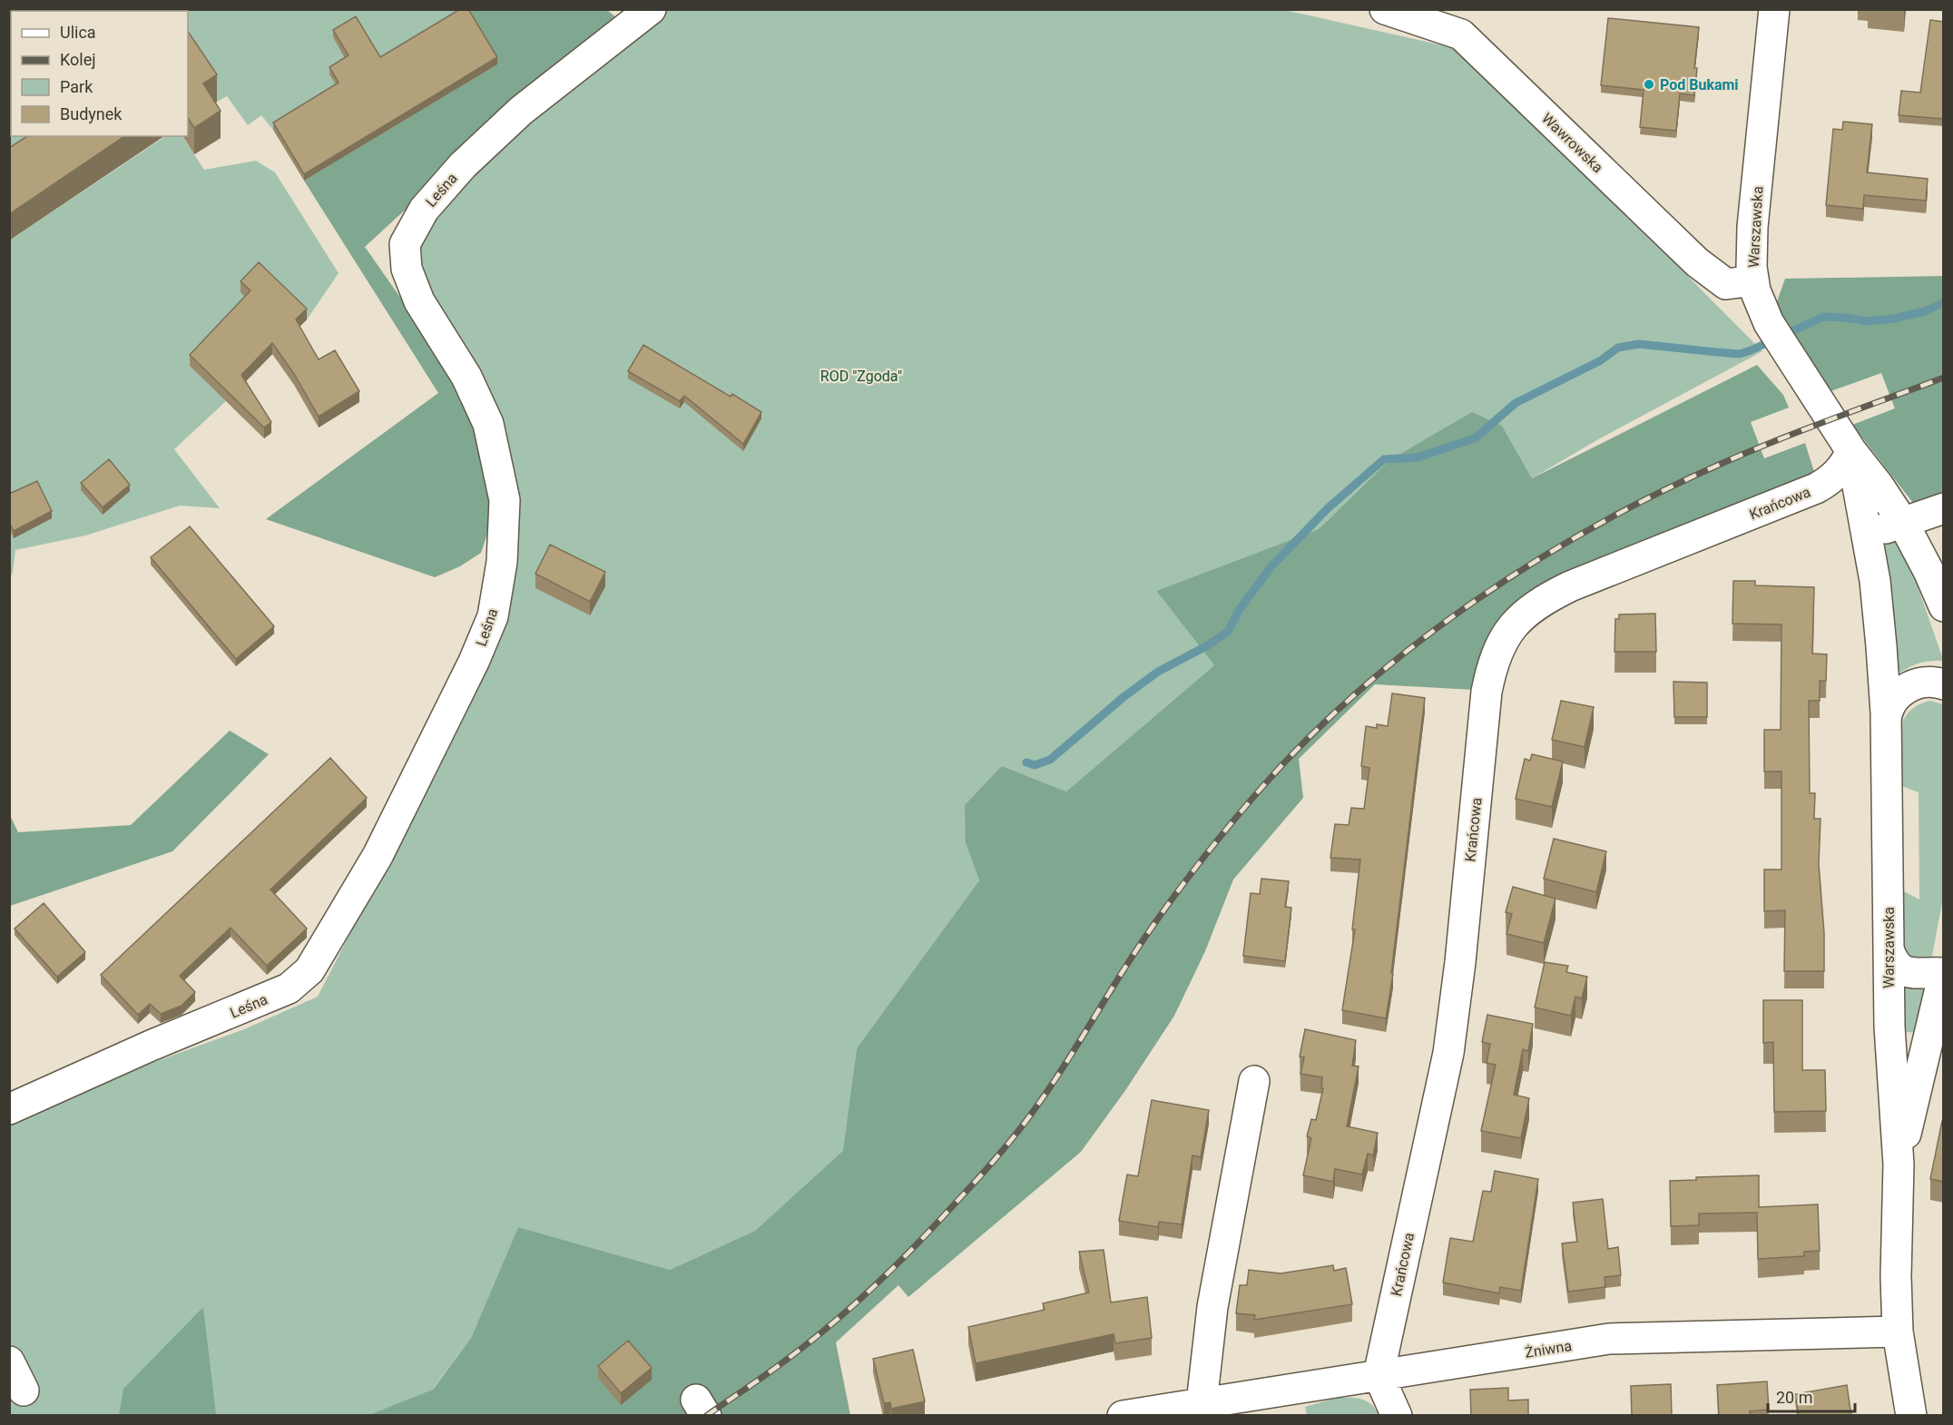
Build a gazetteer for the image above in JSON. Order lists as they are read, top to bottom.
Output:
{
  "streets": {
    "street": [
      "Wawrowska",
      "Leśna",
      "Warszawska",
      "Krańcowa",
      "Żniwna"
    ]
  },
  "crossings": [
    ["Wawrowska", "Warszawska"],
    ["Warszawska", "Krańcowa"],
    ["Warszawska", "Żniwna"],
    ["Krańcowa", "Żniwna"]
  ],
  "parks": ["ROD \"Zgoda\""],
  "places": ["Pod Bukami"],
  "legend": [
    "Ulica",
    "Kolej",
    "Park",
    "Budynek"
  ],
  "scale_bar": "20 m"
}
